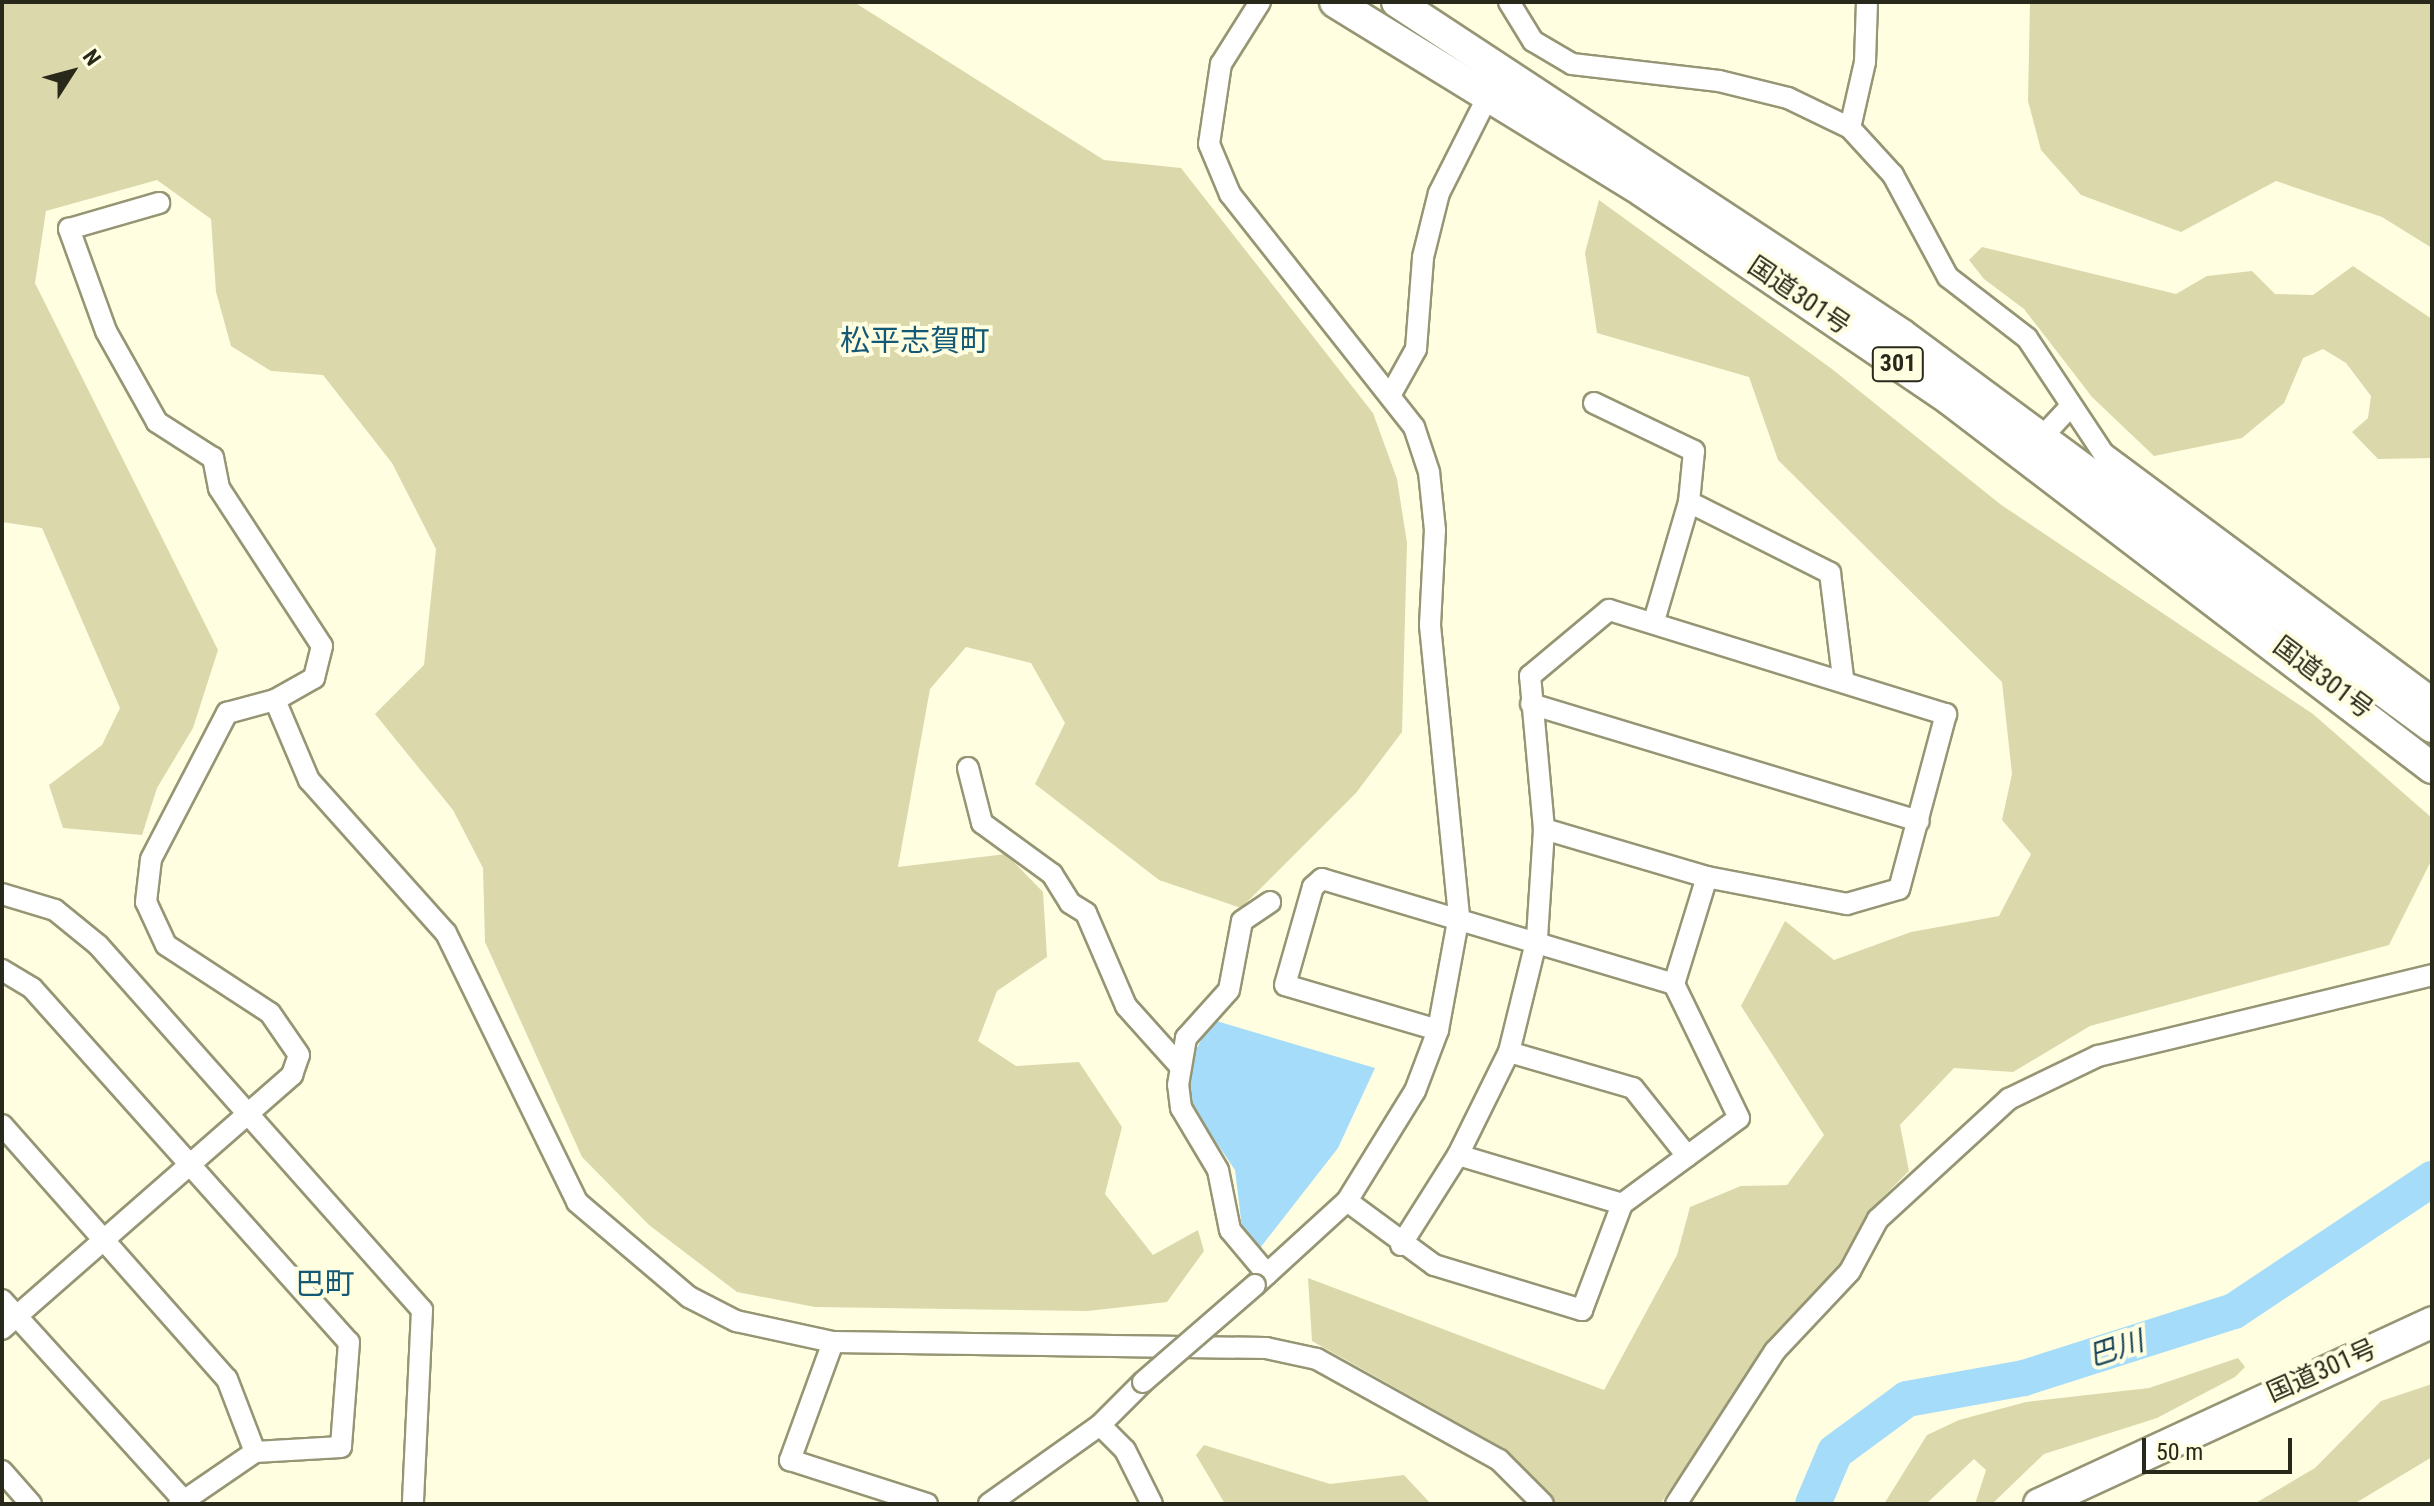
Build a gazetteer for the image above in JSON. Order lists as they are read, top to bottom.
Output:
{
  "streets": {
    "highway": ["国道301号", "301"]
  },
  "districts": ["松平志賀町", "巴町"],
  "water": ["巴川"],
  "scale_bar": "50 m",
  "north": "top right"
}
